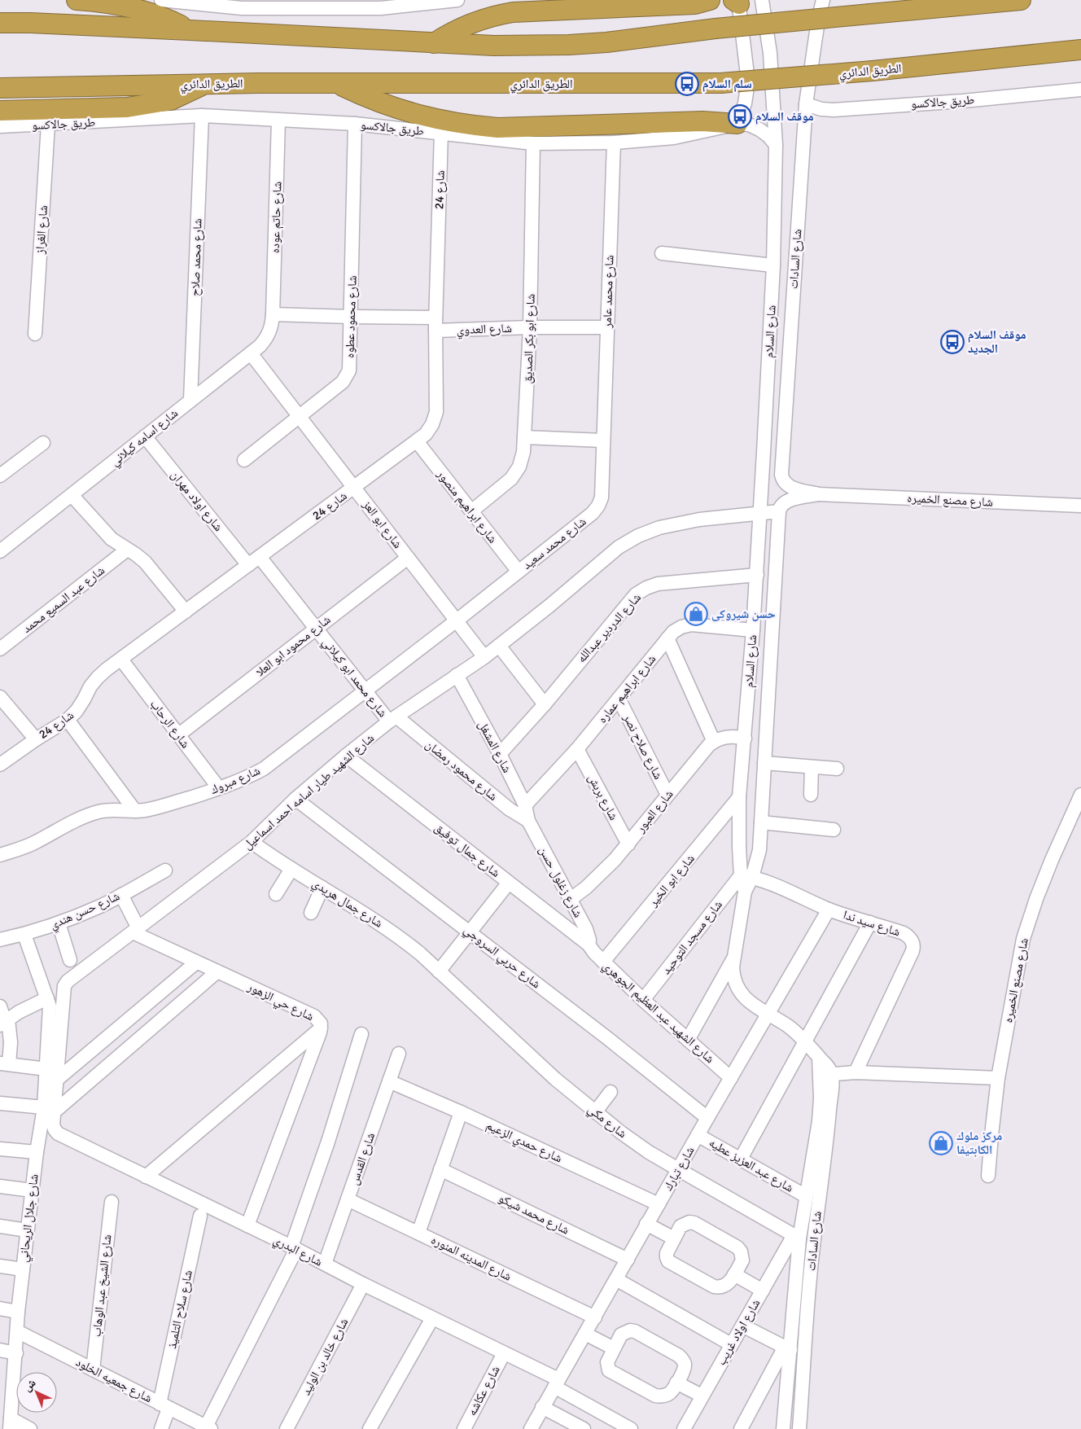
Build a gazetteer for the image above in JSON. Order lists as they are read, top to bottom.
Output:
{
  "streets": {
    "highway": ["الطريق الدائري"],
    "street": [
      "طريق جالاكسو",
      "شارع 24",
      "شارع حاتم عوده",
      "شارع الغراز",
      "شارع محمد صلاح",
      "شارع السادات",
      "شارع محمد عامر",
      "شارع محمود عطوه",
      "شارع العدوي",
      "شارع السلام",
      "شارع ابو بكر الصديق",
      "شارع اسامه كيلاني",
      "شارع مصنع الخميره",
      "شارع اولاد مهران",
      "شارع ابراهيم منصور",
      "شارع ابو العز",
      "شارع محمد سعيد",
      "شارع عبد السميع محمد",
      "شارع الدردير عبدالله",
      "شارع محمود ابو العلا",
      "شارع محمد ابو كيلاني",
      "شارع ابراهيم عماره",
      "شارع الرحاب",
      "شارع المشغل",
      "شارع صلاح نصر",
      "شارع محمود رمضان",
      "شارع مبروك",
      "شارع الشهيد طيار اسامه احمد اسماعيل",
      "شارع بربش",
      "شارع العبور",
      "شارع جمال توفيق",
      "شارع ابو الخير",
      "شارع زغلول حسن",
      "شارع جمال هريدي",
      "شارع حسن هندي",
      "شارع سيد ندا",
      "شارع مسجد التوحيد",
      "شارع حربي السروجي",
      "شارع حي الزهور",
      "شارع الشهيد عبد العظيم الجوهري",
      "شارع مكي",
      "شارع حمدي الزعيم",
      "شارع القدس",
      "شارع عبد العزيز عطيه",
      "شارع تبارك",
      "شارع محمد شيكو",
      "شارع جلال الريحاني",
      "شارع البدري",
      "شارع المدينه المنوره",
      "شارع الشيخ عبد الوهاب",
      "شارع سلاح التلميذ",
      "شارع اولاد غريب",
      "شارع خالد بن الوليد",
      "شارع جمعيه الخلود",
      "شارع عكاشه"
    ]
  },
  "crossings": [
    ["طريق جالاكسو", "شارع 24"],
    ["طريق جالاكسو", "شارع حاتم عوده"],
    ["طريق جالاكسو", "شارع الغراز"],
    ["طريق جالاكسو", "شارع محمد صلاح"],
    ["طريق جالاكسو", "شارع السادات"],
    ["طريق جالاكسو", "شارع محمد عامر"],
    ["طريق جالاكسو", "شارع محمود عطوه"],
    ["طريق جالاكسو", "شارع السلام"],
    ["طريق جالاكسو", "شارع ابو بكر الصديق"],
    ["شارع 24", "شارع العدوي"],
    ["شارع 24", "شارع اولاد مهران"],
    ["شارع 24", "شارع ابراهيم منصور"],
    ["شارع 24", "شارع ابو العز"],
    ["شارع 24", "شارع محمد ابو كيلاني"],
    ["شارع 24", "شارع الرحاب"],
    ["شارع حاتم عوده", "شارع العدوي"],
    ["شارع حاتم عوده", "شارع اسامه كيلاني"],
    ["شارع محمد صلاح", "شارع اسامه كيلاني"],
    ["شارع السادات", "شارع مصنع الخميره"],
    ["شارع السادات", "شارع مكي"],
    ["شارع السادات", "شارع عبد العزيز عطيه"],
    ["شارع السادات", "شارع اولاد غريب"],
    ["شارع محمد عامر", "شارع العدوي"],
    ["شارع محمد عامر", "شارع محمد سعيد"],
    ["شارع محمود عطوه", "شارع العدوي"],
    ["شارع محمود عطوه", "شارع ابو العز"],
    ["شارع العدوي", "شارع ابو بكر الصديق"],
    ["شارع العدوي", "شارع اسامه كيلاني"],
    ["شارع السلام", "شارع الدردير عبدالله"],
    ["شارع السلام", "شارع ابراهيم عماره"],
    ["شارع السلام", "شارع الشهيد طيار اسامه احمد اسماعيل"],
    ["شارع السلام", "شارع العبور"],
    ["شارع السلام", "شارع ابو الخير"],
    ["شارع السلام", "شارع سيد ندا"],
    ["شارع السلام", "شارع مسجد التوحيد"],
    ["شارع ابو بكر الصديق", "شارع ابراهيم منصور"],
    ["شارع اسامه كيلاني", "شارع اولاد مهران"],
    ["شارع اسامه كيلاني", "شارع ابو العز"],
    ["شارع ابراهيم منصور", "شارع محمد سعيد"],
    ["شارع ابو العز", "شارع محمد سعيد"],
    ["شارع ابو العز", "شارع محمود ابو العلا"],
    ["شارع ابو العز", "شارع مبروك"],
    ["شارع ابو العز", "شارع الشهيد طيار اسامه احمد اسماعيل"],
    ["شارع محمد سعيد", "شارع مبروك"],
    ["شارع الدردير عبدالله", "شارع المشغل"],
    ["شارع محمود ابو العلا", "شارع محمد ابو كيلاني"],
    ["شارع محمود ابو العلا", "شارع الرحاب"],
    ["شارع محمد ابو كيلاني", "شارع محمود رمضان"],
    ["شارع محمد ابو كيلاني", "شارع مبروك"],
    ["شارع محمد ابو كيلاني", "شارع الشهيد طيار اسامه احمد اسماعيل"],
    ["شارع ابراهيم عماره", "شارع المشغل"],
    ["شارع ابراهيم عماره", "شارع صلاح نصر"],
    ["شارع ابراهيم عماره", "شارع بربش"],
    ["شارع الرحاب", "شارع مبروك"],
    ["شارع المشغل", "شارع محمود رمضان"],
    ["شارع المشغل", "شارع الشهيد طيار اسامه احمد اسماعيل"],
    ["شارع المشغل", "شارع زغلول حسن"],
    ["شارع صلاح نصر", "شارع العبور"],
    ["شارع محمود رمضان", "شارع الشهيد طيار اسامه احمد اسماعيل"],
    ["شارع محمود رمضان", "شارع زغلول حسن"],
    ["شارع الشهيد طيار اسامه احمد اسماعيل", "شارع جمال توفيق"],
    ["شارع الشهيد طيار اسامه احمد اسماعيل", "شارع جمال هريدي"],
    ["شارع الشهيد طيار اسامه احمد اسماعيل", "شارع حربي السروجي"],
    ["شارع الشهيد طيار اسامه احمد اسماعيل", "شارع حي الزهور"],
    ["شارع الشهيد طيار اسامه احمد اسماعيل", "شارع جلال الريحاني"],
    ["شارع الشهيد طيار اسامه احمد اسماعيل", "شارع البدري"],
    ["شارع بربش", "شارع العبور"],
    ["شارع العبور", "شارع زغلول حسن"],
    ["شارع جمال توفيق", "شارع زغلول حسن"],
    ["شارع جمال توفيق", "شارع الشهيد عبد العظيم الجوهري"],
    ["شارع ابو الخير", "شارع الشهيد عبد العظيم الجوهري"],
    ["شارع زغلول حسن", "شارع الشهيد عبد العظيم الجوهري"],
    ["شارع جمال هريدي", "شارع مكي"],
    ["شارع سيد ندا", "شارع مسجد التوحيد"],
    ["شارع سيد ندا", "شارع تبارك"],
    ["شارع مسجد التوحيد", "شارع الشهيد عبد العظيم الجوهري"],
    ["شارع حربي السروجي", "شارع تبارك"],
    ["شارع حي الزهور", "شارع البدري"],
    ["شارع الشهيد عبد العظيم الجوهري", "شارع تبارك"],
    ["شارع مكي", "شارع تبارك"],
    ["شارع مكي", "شارع اولاد غريب"],
    ["شارع حمدي الزعيم", "شارع القدس"],
    ["شارع حمدي الزعيم", "شارع تبارك"],
    ["شارع القدس", "شارع البدري"],
    ["شارع القدس", "شارع المدينه المنوره"],
    ["شارع عبد العزيز عطيه", "شارع تبارك"],
    ["شارع تبارك", "شارع محمد شيكو"],
    ["شارع تبارك", "شارع البدري"],
    ["شارع تبارك", "شارع المدينه المنوره"],
    ["شارع جلال الريحاني", "شارع البدري"],
    ["شارع جلال الريحاني", "شارع جمعيه الخلود"],
    ["شارع البدري", "شارع خالد بن الوليد"],
    ["شارع البدري", "شارع عكاشه"],
    ["شارع الشيخ عبد الوهاب", "شارع جمعيه الخلود"],
    ["شارع سلاح التلميذ", "شارع جمعيه الخلود"]
  ],
  "places": {
    "bus stop": ["سلم السلام", "موقف السلام", "موقف السلام الجديد"],
    "shop": ["حسن شيروكى", "مركز ملوك الكابتيفا"]
  },
  "north": "top left"
}
